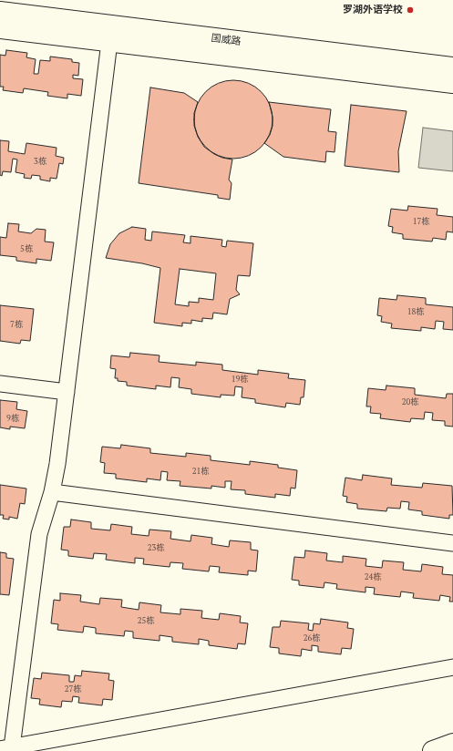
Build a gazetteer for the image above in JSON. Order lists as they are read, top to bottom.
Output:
{
  "streets": {
    "street": ["国威路"]
  },
  "places": ["罗湖外语学校"],
  "house_numbers": [
    "3栋",
    "17栋",
    "5栋",
    "18栋",
    "7栋",
    "19栋",
    "20栋",
    "9栋",
    "21栋",
    "23栋",
    "24栋",
    "25栋",
    "26栋",
    "27栋"
  ]
}
